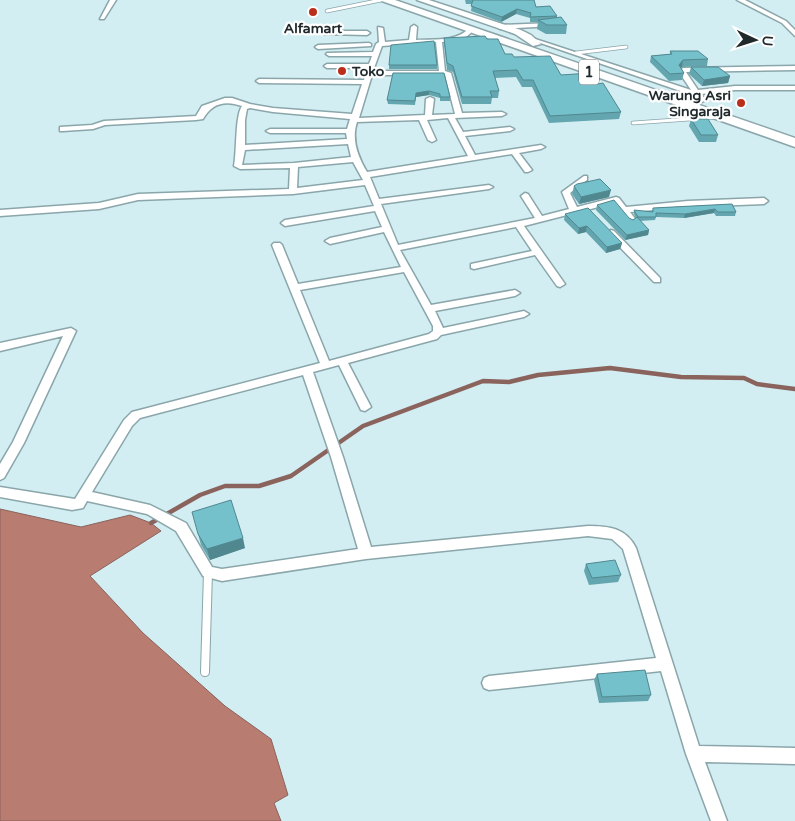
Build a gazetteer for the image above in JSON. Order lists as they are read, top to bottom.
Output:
{
  "streets": {
    "highway": ["1"]
  },
  "places": ["Alfamart", "Toko", "Warung Asri Singaraja"],
  "north": "right"
}
